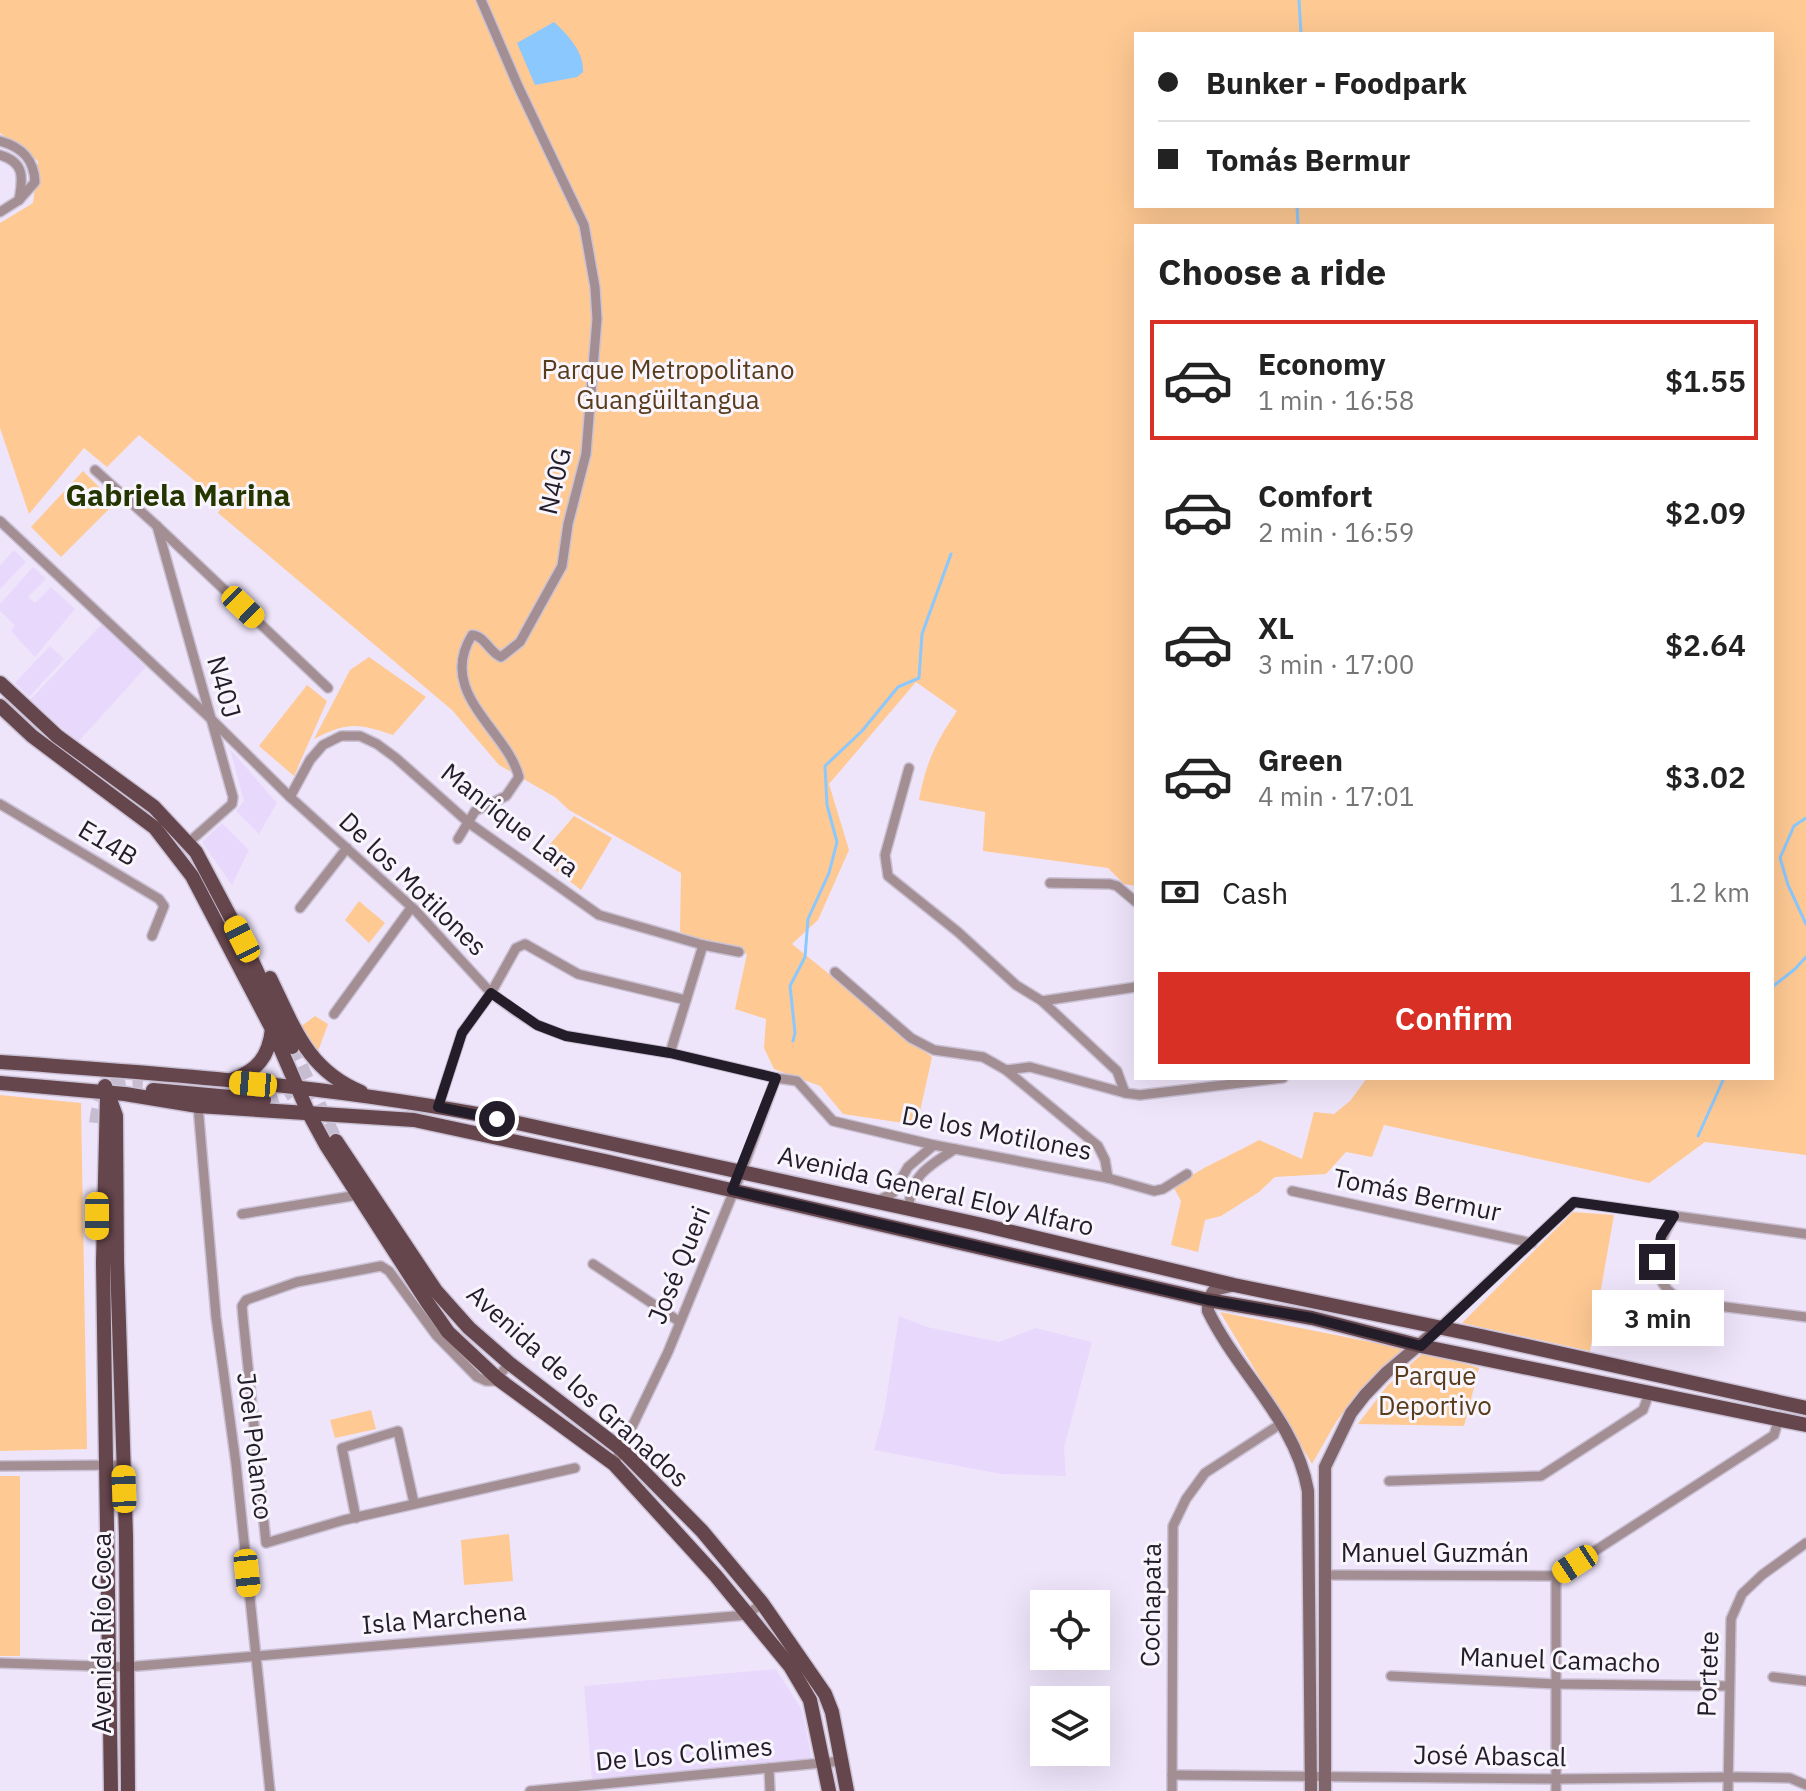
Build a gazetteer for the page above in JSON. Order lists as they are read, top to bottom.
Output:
{
  "streets": {
    "main road": ["Avenida General Eloy Alfaro", "Avenida de los Granados", "Avenida Río Coca"],
    "street": [
      "N40G",
      "N40J",
      "Manrique Lara",
      "E14B",
      "De los Motilones",
      "Tomás Bermur",
      "José Queri",
      "Joel Polanco",
      "Manuel Guzmán",
      "Cochapata",
      "Isla Marchena",
      "Manuel Camacho",
      "Portete",
      "De Los Colimes",
      "José Abascal"
    ]
  },
  "crossings": [
    ["N40G", "Manrique Lara"],
    ["N40J", "De los Motilones"],
    ["Manrique Lara", "De los Motilones"],
    ["De los Motilones", "José Queri"],
    ["Avenida General Eloy Alfaro", "José Queri"],
    ["Avenida General Eloy Alfaro", "Avenida de los Granados"],
    ["Avenida General Eloy Alfaro", "Joel Polanco"],
    ["Avenida General Eloy Alfaro", "Manuel Guzmán"],
    ["Avenida General Eloy Alfaro", "Avenida Río Coca"],
    ["José Queri", "Avenida de los Granados"],
    ["Avenida de los Granados", "Isla Marchena"],
    ["Avenida de los Granados", "De Los Colimes"],
    ["Joel Polanco", "Isla Marchena"],
    ["Cochapata", "José Abascal"],
    ["Isla Marchena", "Avenida Río Coca"],
    ["Manuel Camacho", "Portete"],
    ["Portete", "José Abascal"]
  ],
  "districts": ["Gabriela Marina"],
  "parks": ["Parque Metropolitano Guangüiltangua", "Parque Deportivo"],
  "page": {
    "banner": ["Bunker - Foodpark", "Tomás Bermur"],
    "heading": "Choose a ride",
    "list": [
      {
        "name": "Economy",
        "note": "1 min · 16:58",
        "value": "$1.55"
      },
      {
        "name": "Comfort",
        "note": "2 min · 16:59",
        "value": "$2.09"
      },
      {
        "name": "XL",
        "note": "3 min · 17:00",
        "value": "$2.64"
      },
      {
        "name": "Green",
        "note": "4 min · 17:01",
        "value": "$3.02"
      }
    ],
    "pay": ["Cash", "1.2 km"],
    "buttons": "Confirm",
    "bubble": "3 min"
  }
}
